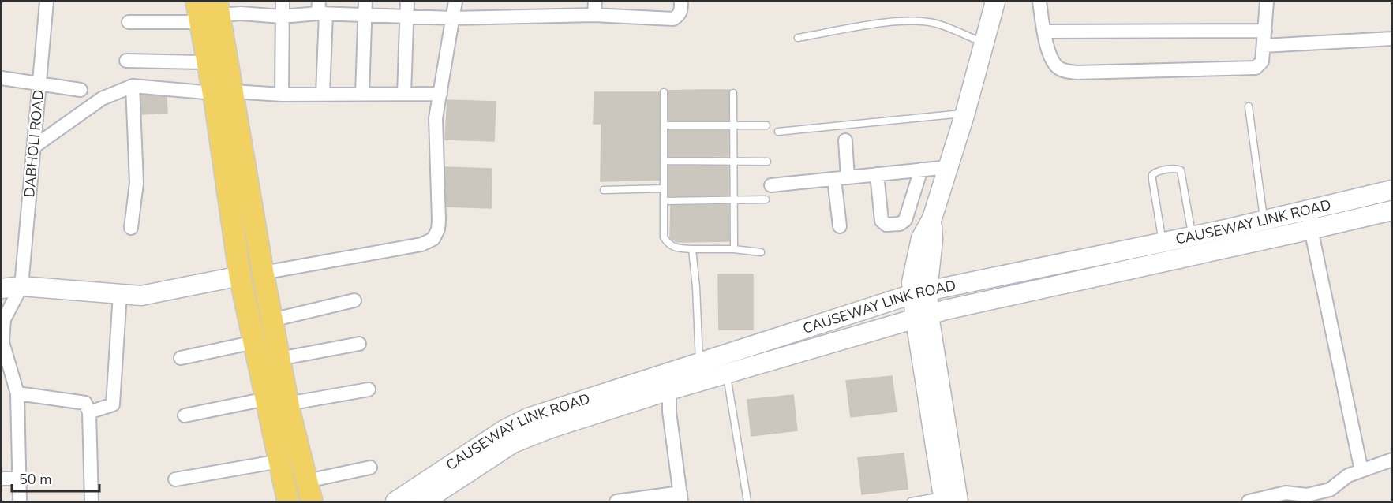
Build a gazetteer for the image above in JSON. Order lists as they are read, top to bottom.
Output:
{
  "streets": {
    "main road": ["CAUSEWAY LINK ROAD"],
    "street": ["DABHOLI ROAD"]
  },
  "scale_bar": "50 m"
}
